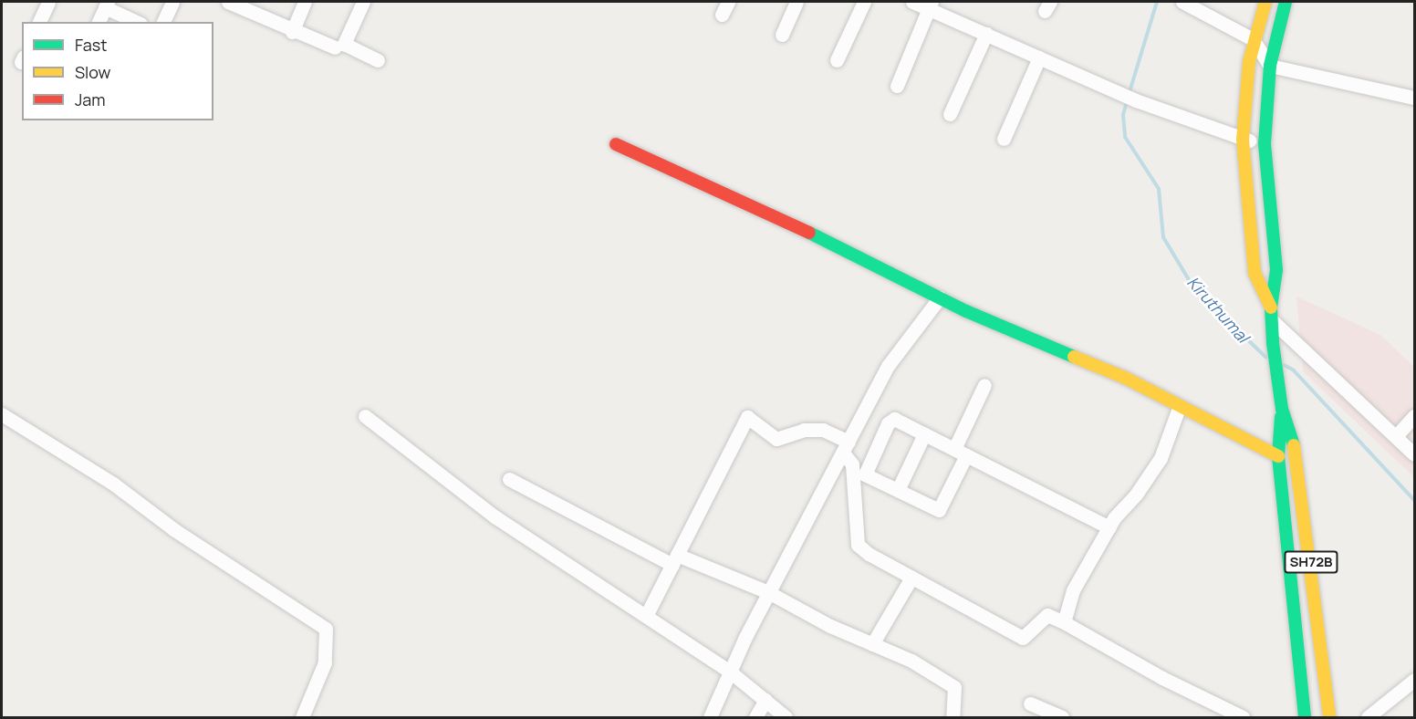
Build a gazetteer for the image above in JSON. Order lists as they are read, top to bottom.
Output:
{
  "streets": {
    "main road": ["SH72B"]
  },
  "water": ["Kiruthumal"],
  "legend": ["Fast", "Slow", "Jam"]
}
